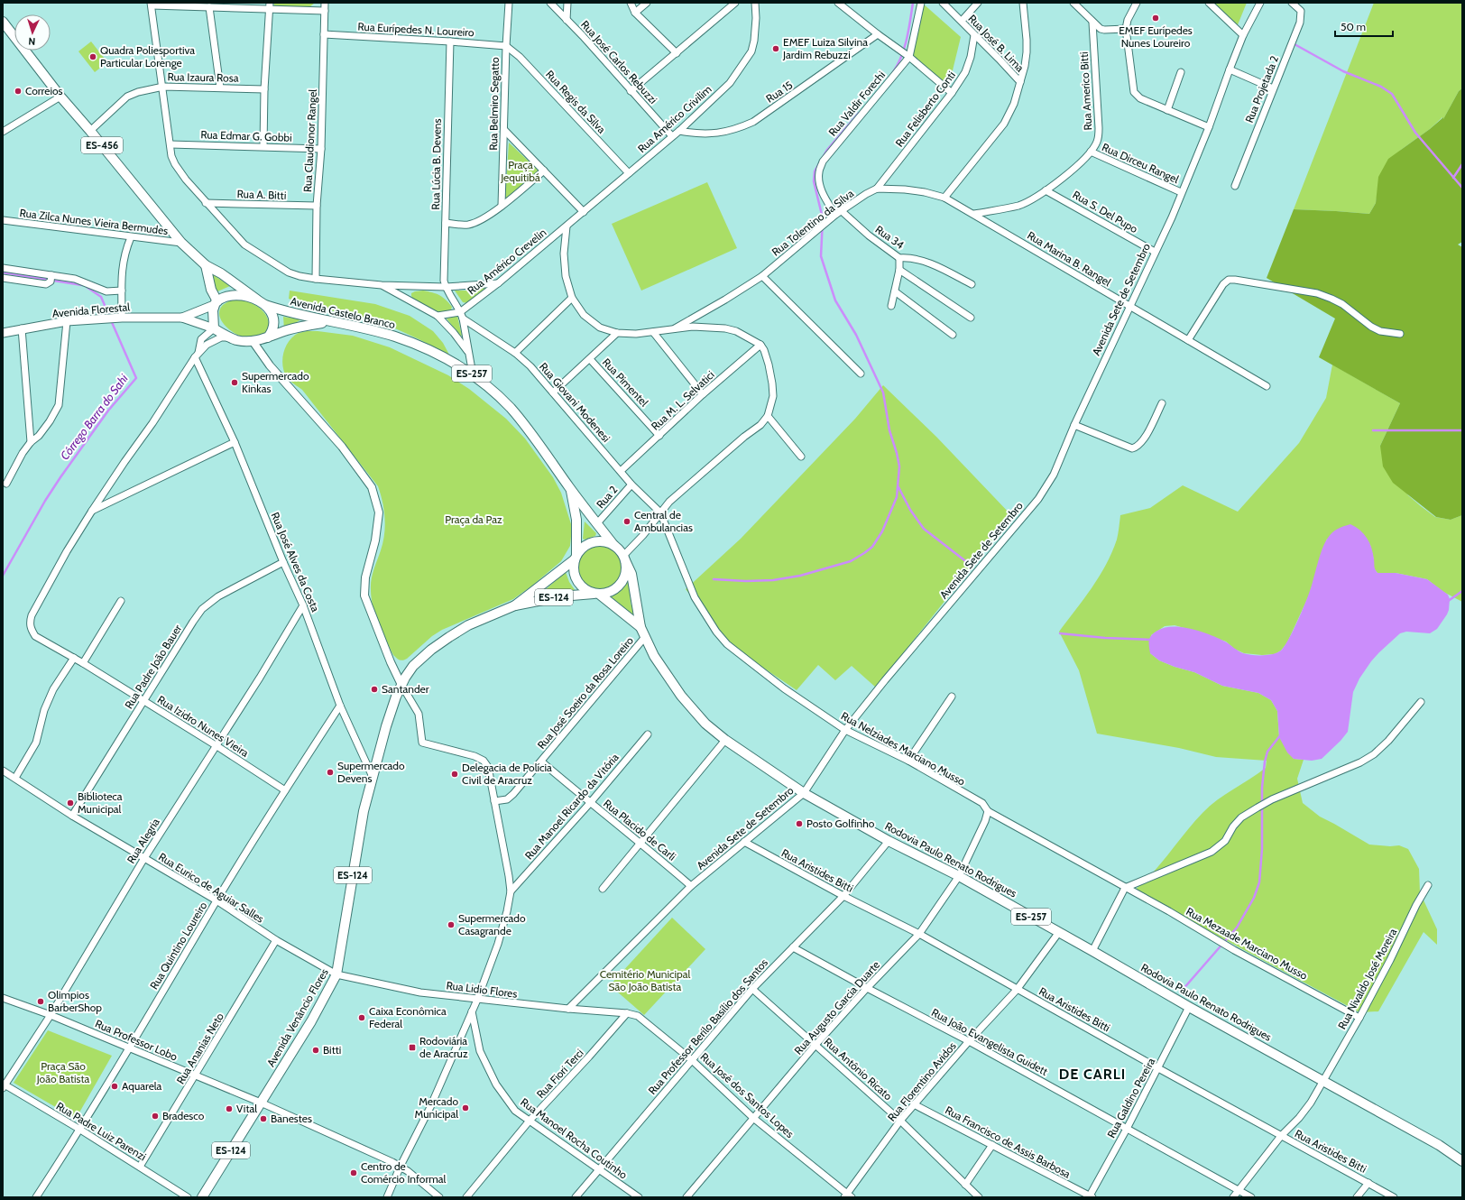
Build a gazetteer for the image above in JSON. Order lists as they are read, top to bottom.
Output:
{
  "streets": {
    "main road": [
      "ES-456",
      "Avenida Florestal",
      "Avenida Castelo Branco",
      "ES-257",
      "ES-124",
      "Rodovia Paulo Renato Rodrigues",
      "Avenida Venâncio Flores"
    ],
    "street": [
      "Rua Eurípedes N. Loureiro",
      "Rua José B. Lima",
      "Rua José Carlos Rebuzzi",
      "Rua Izaura Rosa",
      "Rua Projetada 2",
      "Rua Americo Bitti",
      "Rua 15",
      "Rua Regis da Silva",
      "Rua Belmiro Segatto",
      "Rua Valdir Forechi",
      "Rua Felisberto Conti",
      "Rua Américo Crivilim",
      "Rua Edmar G. Gobbi",
      "Rua Claudionor Rangel",
      "Rua Dirceu Rangel",
      "Rua Lúcia B. Devens",
      "Rua A. Bitti",
      "Rua S. Del Pupo",
      "Rua Zilca Nunes Vieira Bermudes",
      "Rua Tolentino da Silva",
      "Rua 34",
      "Rua Marina B. Rangel",
      "Rua Américo Crevelin",
      "Avenida Sete de Setembro",
      "Rua Pimentel",
      "Rua M. L. Selvatici",
      "Rua Giovani Modenesi",
      "Rua 2",
      "Rua José Alves da Costa",
      "Rua Padre João Bauer",
      "Rua José Soeiro da Rosa Loreiro",
      "Rua Izidro Nunes Vieira",
      "Rua Nelziades Marciano Musso",
      "Rua Manoel Ricardo da Vitória",
      "Rua Placido de Carli",
      "Rua Alegria",
      "Rua Aristides Bitti",
      "Rua Eurico de Aguiar Salles",
      "Rua Mezaade Marciano Musso",
      "Rua Quintino Loureiro",
      "Rua Nivaldo José Moreira",
      "Rua Lidio Flores",
      "Rua Augusto Garcia Duarte",
      "Rua Professor Berilo Basílio dos Santos",
      "Rua Professor Lobo",
      "Rua João Evangelista Guidett",
      "Rua Ananias Neto",
      "Rua Antônio Ricato",
      "Rua Fiori Terci",
      "Rua Florentino Avidos",
      "Rua José dos Santos Lopes",
      "Rua Galdino Pereira",
      "Rua Padre Luiz Parenzi",
      "Rua Manoel Rocha Coutinho",
      "Rua Francisco de Assis Barbosa"
    ]
  },
  "crossings": [
    ["Rua Eurípedes N. Loureiro", "Rua Regis da Silva"],
    ["Rua Eurípedes N. Loureiro", "Rua Belmiro Segatto"],
    ["Rua Eurípedes N. Loureiro", "Rua Claudionor Rangel"],
    ["Rua Eurípedes N. Loureiro", "Rua Lúcia B. Devens"],
    ["Rua José B. Lima", "Rua Felisberto Conti"],
    ["Rua José Carlos Rebuzzi", "Rua Américo Crivilim"],
    ["Rua Izaura Rosa", "ES-456"],
    ["Rua Americo Bitti", "Rua Dirceu Rangel"],
    ["Rua Americo Bitti", "Rua S. Del Pupo"],
    ["Rua Americo Bitti", "Rua Marina B. Rangel"],
    ["Rua 15", "Rua Américo Crivilim"],
    ["Rua Regis da Silva", "Rua Belmiro Segatto"],
    ["Rua Regis da Silva", "Rua Américo Crivilim"],
    ["Rua Valdir Forechi", "Rua Tolentino da Silva"],
    ["Rua Felisberto Conti", "Rua Tolentino da Silva"],
    ["Rua Américo Crivilim", "Rua Américo Crevelin"],
    ["Rua Edmar G. Gobbi", "Rua Claudionor Rangel"],
    ["Rua Claudionor Rangel", "Rua A. Bitti"],
    ["ES-456", "Rua Zilca Nunes Vieira Bermudes"],
    ["Rua Dirceu Rangel", "Avenida Sete de Setembro"],
    ["Rua S. Del Pupo", "Avenida Sete de Setembro"],
    ["Rua Tolentino da Silva", "Rua 34"],
    ["Rua Marina B. Rangel", "Avenida Sete de Setembro"],
    ["Rua Américo Crevelin", "Rua Giovani Modenesi"],
    ["Avenida Sete de Setembro", "Rua Nelziades Marciano Musso"],
    ["Avenida Sete de Setembro", "Rua Placido de Carli"],
    ["Avenida Sete de Setembro", "Rodovia Paulo Renato Rodrigues"],
    ["Avenida Sete de Setembro", "Rua Aristides Bitti"],
    ["Avenida Sete de Setembro", "Rua Lidio Flores"],
    ["Avenida Florestal", "Avenida Castelo Branco"],
    ["Avenida Florestal", "ES-257"],
    ["Avenida Castelo Branco", "ES-257"],
    ["Avenida Castelo Branco", "Rua 2"],
    ["Avenida Castelo Branco", "ES-124"],
    ["ES-257", "ES-124"],
    ["ES-257", "Rodovia Paulo Renato Rodrigues"],
    ["Rua Pimentel", "Rua M. L. Selvatici"],
    ["Rua M. L. Selvatici", "Rua Giovani Modenesi"],
    ["Rua Giovani Modenesi", "Rua 2"],
    ["Rua Giovani Modenesi", "Rua Nelziades Marciano Musso"],
    ["Rua José Alves da Costa", "Rua Padre João Bauer"],
    ["Rua José Alves da Costa", "Rua Alegria"],
    ["Rua José Alves da Costa", "Rua Quintino Loureiro"],
    ["Rua José Alves da Costa", "Avenida Venâncio Flores"],
    ["ES-124", "Avenida Venâncio Flores"],
    ["Rua Padre João Bauer", "Rua Izidro Nunes Vieira"],
    ["Rua Padre João Bauer", "Rua Eurico de Aguiar Salles"],
    ["Rua José Soeiro da Rosa Loreiro", "Rua Placido de Carli"],
    ["Rua José Soeiro da Rosa Loreiro", "Rodovia Paulo Renato Rodrigues"],
    ["Rua Izidro Nunes Vieira", "Rua Alegria"],
    ["Rua Izidro Nunes Vieira", "Rua Quintino Loureiro"],
    ["Rua Nelziades Marciano Musso", "Rua Mezaade Marciano Musso"],
    ["Rua Nelziades Marciano Musso", "Rua Augusto Garcia Duarte"],
    ["Rua Manoel Ricardo da Vitória", "Rua Placido de Carli"],
    ["Rua Alegria", "Rua Eurico de Aguiar Salles"],
    ["Rua Alegria", "Rua Professor Lobo"],
    ["Rua Alegria", "Rua Padre Luiz Parenzi"],
    ["Rodovia Paulo Renato Rodrigues", "Rua Nivaldo José Moreira"],
    ["Rodovia Paulo Renato Rodrigues", "Rua Augusto Garcia Duarte"],
    ["Rodovia Paulo Renato Rodrigues", "Rua Professor Berilo Basílio dos Santos"],
    ["Rodovia Paulo Renato Rodrigues", "Rua Florentino Avidos"],
    ["Rodovia Paulo Renato Rodrigues", "Rua Galdino Pereira"],
    ["Rua Aristides Bitti", "Rua Nivaldo José Moreira"],
    ["Rua Aristides Bitti", "Rua Augusto Garcia Duarte"],
    ["Rua Aristides Bitti", "Rua Professor Berilo Basílio dos Santos"],
    ["Rua Aristides Bitti", "Rua Florentino Avidos"],
    ["Rua Aristides Bitti", "Rua Galdino Pereira"],
    ["Rua Eurico de Aguiar Salles", "Rua Quintino Loureiro"],
    ["Rua Eurico de Aguiar Salles", "Rua Lidio Flores"],
    ["Rua Eurico de Aguiar Salles", "Avenida Venâncio Flores"],
    ["Rua Eurico de Aguiar Salles", "Rua Ananias Neto"],
    ["Rua Mezaade Marciano Musso", "Rua Nivaldo José Moreira"],
    ["Rua Quintino Loureiro", "Rua Professor Lobo"],
    ["Rua Quintino Loureiro", "Rua Padre Luiz Parenzi"],
    ["Rua Nivaldo José Moreira", "Rua João Evangelista Guidett"],
    ["Rua Lidio Flores", "Avenida Venâncio Flores"],
    ["Rua Lidio Flores", "Rua Fiori Terci"],
    ["Rua Lidio Flores", "Rua José dos Santos Lopes"],
    ["Rua Augusto Garcia Duarte", "Rua João Evangelista Guidett"],
    ["Rua Augusto Garcia Duarte", "Rua Antônio Ricato"],
    ["Rua Augusto Garcia Duarte", "Rua José dos Santos Lopes"],
    ["Avenida Venâncio Flores", "Rua Professor Lobo"],
    ["Rua Professor Berilo Basílio dos Santos", "Rua João Evangelista Guidett"],
    ["Rua Professor Berilo Basílio dos Santos", "Rua Antônio Ricato"],
    ["Rua Professor Berilo Basílio dos Santos", "Rua José dos Santos Lopes"],
    ["Rua Professor Berilo Basílio dos Santos", "Rua Manoel Rocha Coutinho"],
    ["Rua Professor Lobo", "Rua Ananias Neto"],
    ["Rua João Evangelista Guidett", "Rua Florentino Avidos"],
    ["Rua João Evangelista Guidett", "Rua Galdino Pereira"],
    ["Rua Ananias Neto", "Rua Padre Luiz Parenzi"],
    ["Rua Antônio Ricato", "Rua Florentino Avidos"],
    ["Rua Fiori Terci", "Rua José dos Santos Lopes"],
    ["Rua Fiori Terci", "Rua Manoel Rocha Coutinho"],
    ["Rua Florentino Avidos", "Rua José dos Santos Lopes"],
    ["Rua Florentino Avidos", "Rua Francisco de Assis Barbosa"],
    ["Rua Galdino Pereira", "Rua Francisco de Assis Barbosa"]
  ],
  "districts": ["DE CARLI"],
  "water": ["Córrego Barra do Sahi"],
  "parks": [
    "Praça Jequitibá",
    "Praça da Paz",
    "Cemitério Municipal São João Batista",
    "Praça São João Batista"
  ],
  "places": {
    "other": [
      "EMEF Eurípedes Nunes Loureiro",
      "EMEF Luiza Silvina Jardim Rebuzzi",
      "Quadra Poliesportiva Particular Lorenge",
      "Correios",
      "Supermercado Kinkas",
      "Central de Ambulancias",
      "Santander",
      "Supermercado Devens",
      "Delegacia de Polícia Civil de Aracruz",
      "Biblioteca Municipal",
      "Posto Golfinho",
      "Supermercado Casagrande",
      "Olimpios BarberShop",
      "Caixa Econômica Federal",
      "Bitti",
      "Aquarela",
      "Mercado Municipal",
      "Vital",
      "Bradesco",
      "Banestes",
      "Centro de Comércio Informal"
    ],
    "transit": ["Rodoviária de Aracruz"]
  },
  "scale_bar": "50 m",
  "north": "bottom"
}
